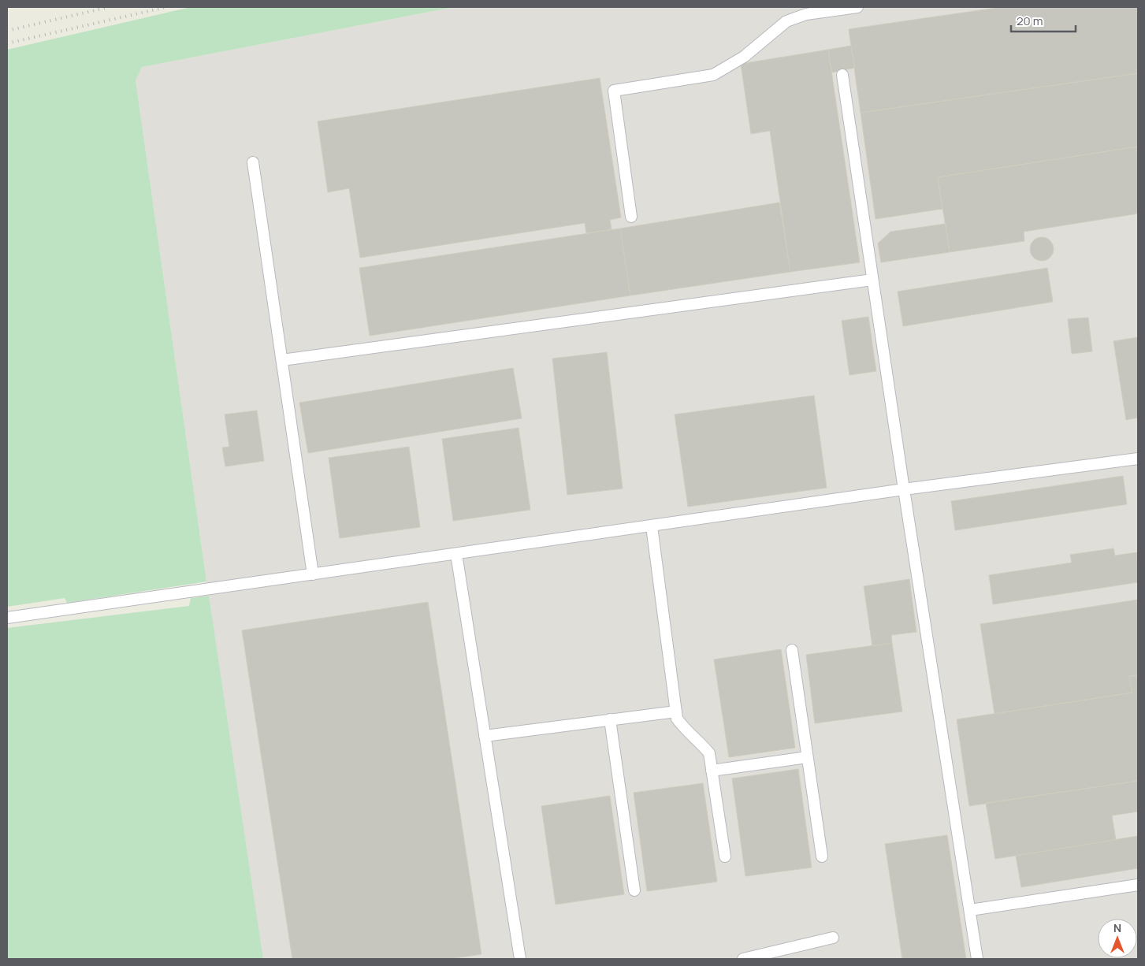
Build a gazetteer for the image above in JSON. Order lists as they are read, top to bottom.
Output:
{
  "scale_bar": "20 m",
  "north": "top"
}
